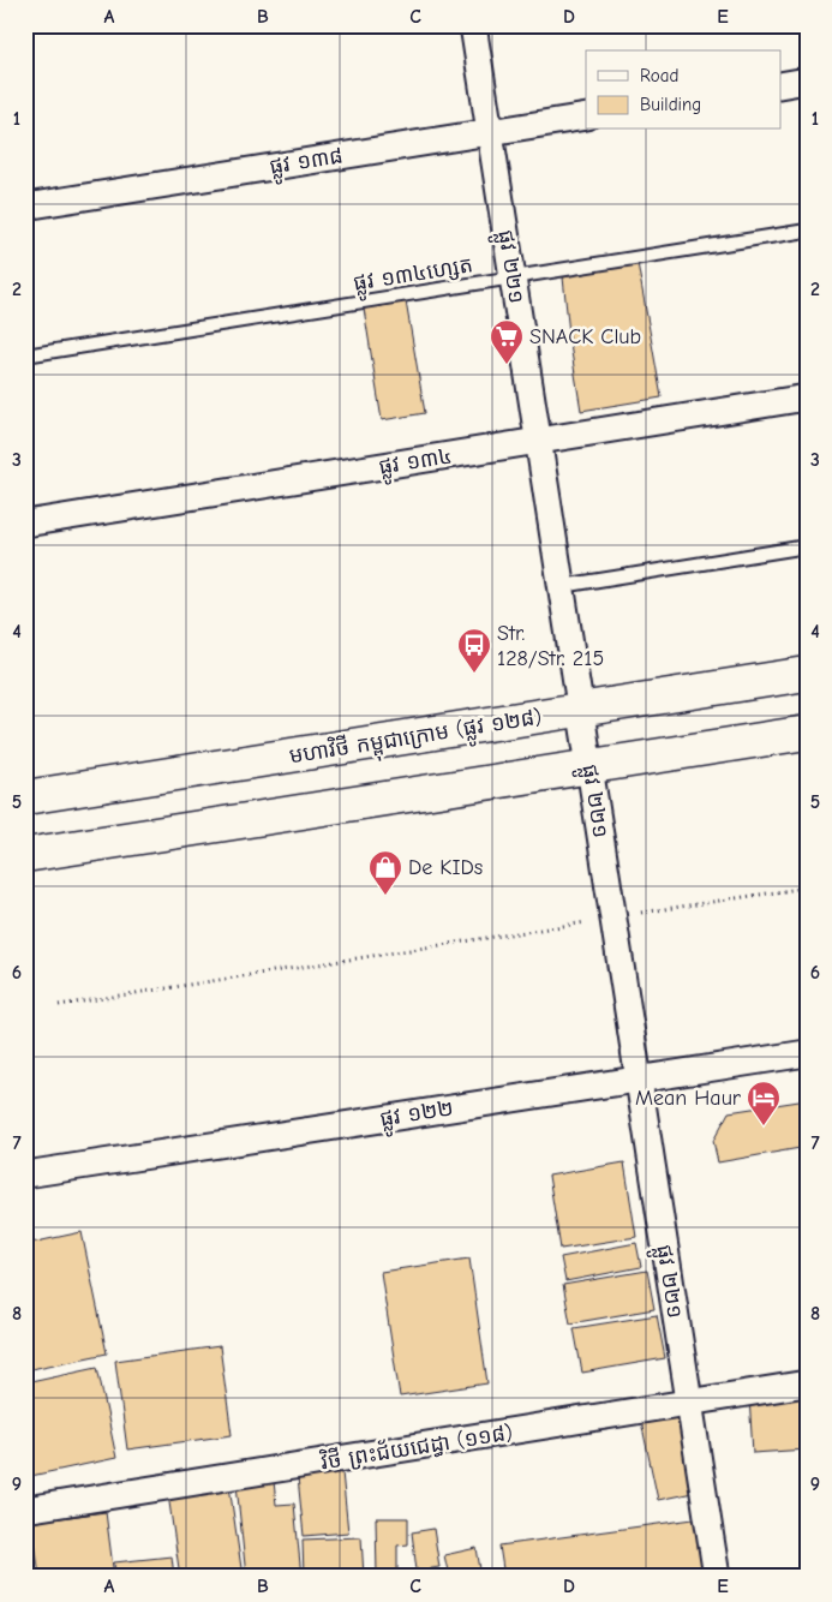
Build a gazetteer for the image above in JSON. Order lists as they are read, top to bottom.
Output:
{
  "streets": {
    "main road": ["មហាវិថី កម្ពុជាក្រោម (ផ្លូវ ១២៨)"],
    "street": [
      "ផ្លូវ ១៣៨",
      "ផ្លូវ ២២១",
      "ផ្លូវ ១៣៤",
      "ផ្លូវ ១២២",
      "វិថី ព្រះជ័យជេដ្ធា (១១៨)"
    ],
    "lane": ["ផ្លូវ ១៣៤ហ្សេត"]
  },
  "crossings": [
    ["ផ្លូវ ១៣៨", "ផ្លូវ ២២១"],
    ["ផ្លូវ ២២១", "ផ្លូវ ១៣៤ហ្សេត"],
    ["ផ្លូវ ២២១", "ផ្លូវ ១៣៤"],
    ["ផ្លូវ ២២១", "មហាវិថី កម្ពុជាក្រោម (ផ្លូវ ១២៨)"],
    ["ផ្លូវ ២២១", "ផ្លូវ ១២២"],
    ["ផ្លូវ ២២១", "វិថី ព្រះជ័យជេដ្ធា (១១៨)"]
  ],
  "places": {
    "supermarket": ["SNACK Club"],
    "bus stop": ["Str. 128/Str. 215"],
    "shop": ["De KIDs"],
    "hotel": ["Mean Haur"]
  },
  "legend": ["Road", "Building"],
  "grid": {
    "columns": [
      "A",
      "B",
      "C",
      "D",
      "E"
    ],
    "rows": [
      "1",
      "2",
      "3",
      "4",
      "5",
      "6",
      "7",
      "8",
      "9"
    ]
  }
}
